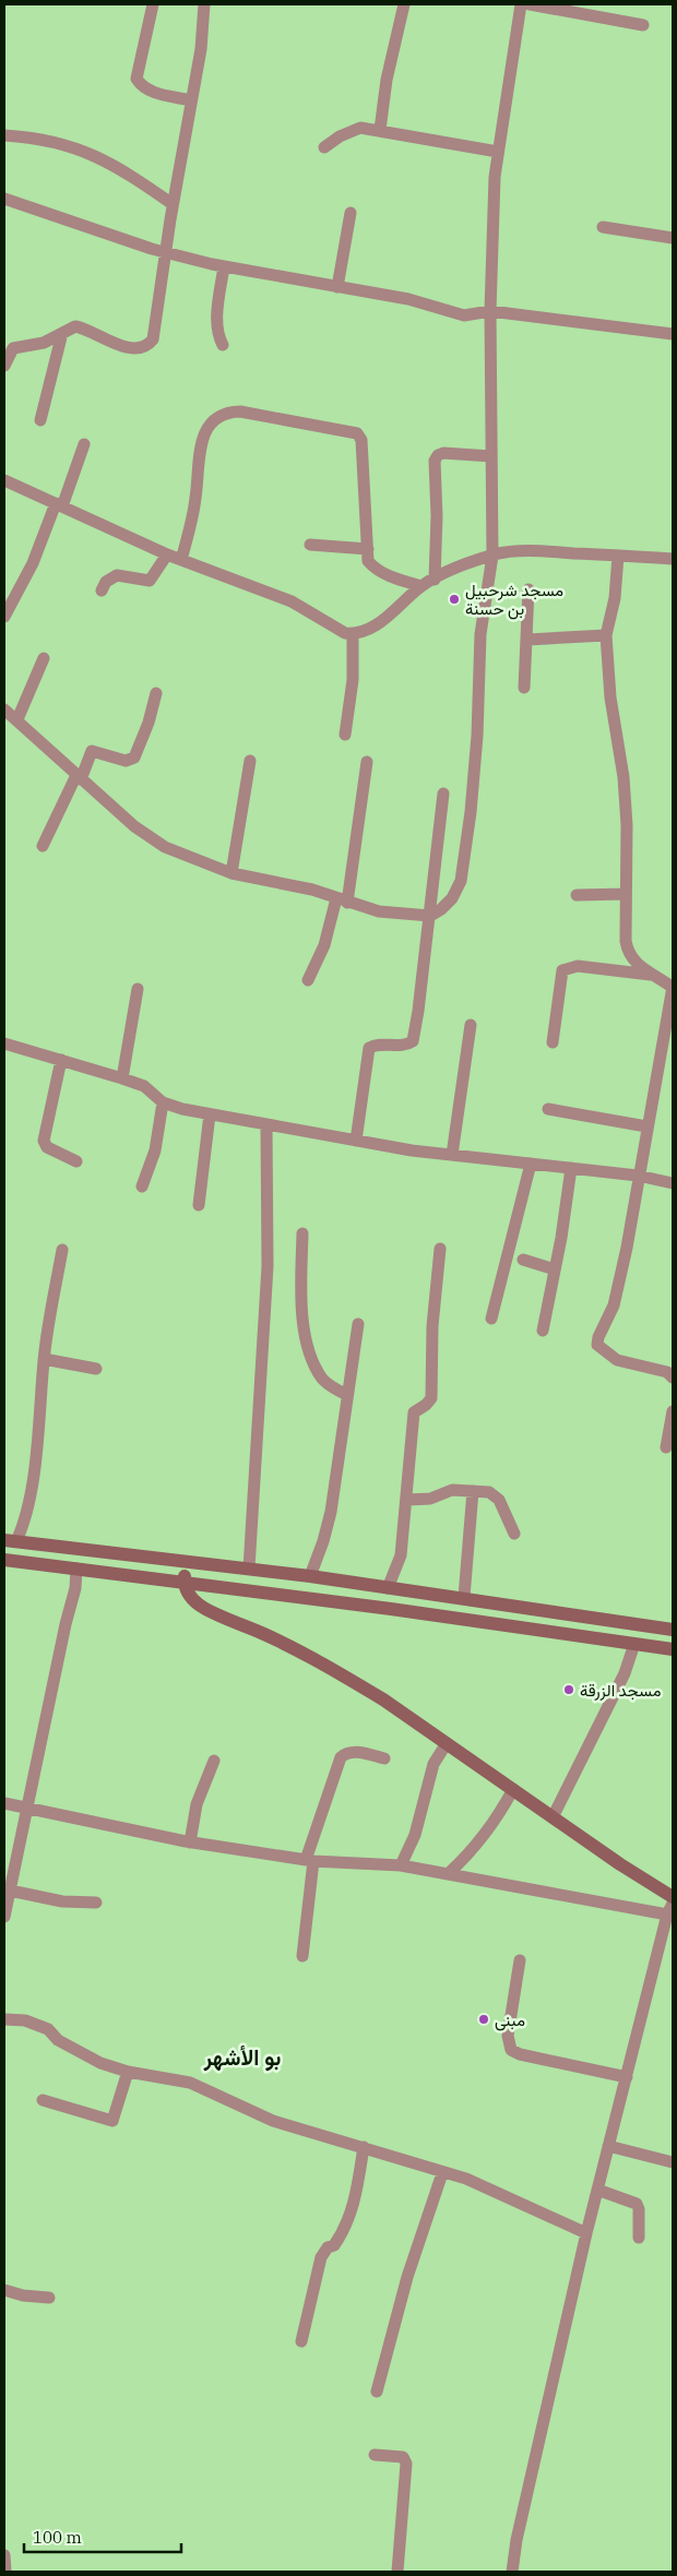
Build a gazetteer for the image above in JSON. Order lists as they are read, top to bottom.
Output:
{
  "districts": ["بو الأشهر"],
  "places": ["مسجد شرحبيل بن حسنة", "مسجد الزرقة", "مبنى"],
  "scale_bar": "100 m"
}
